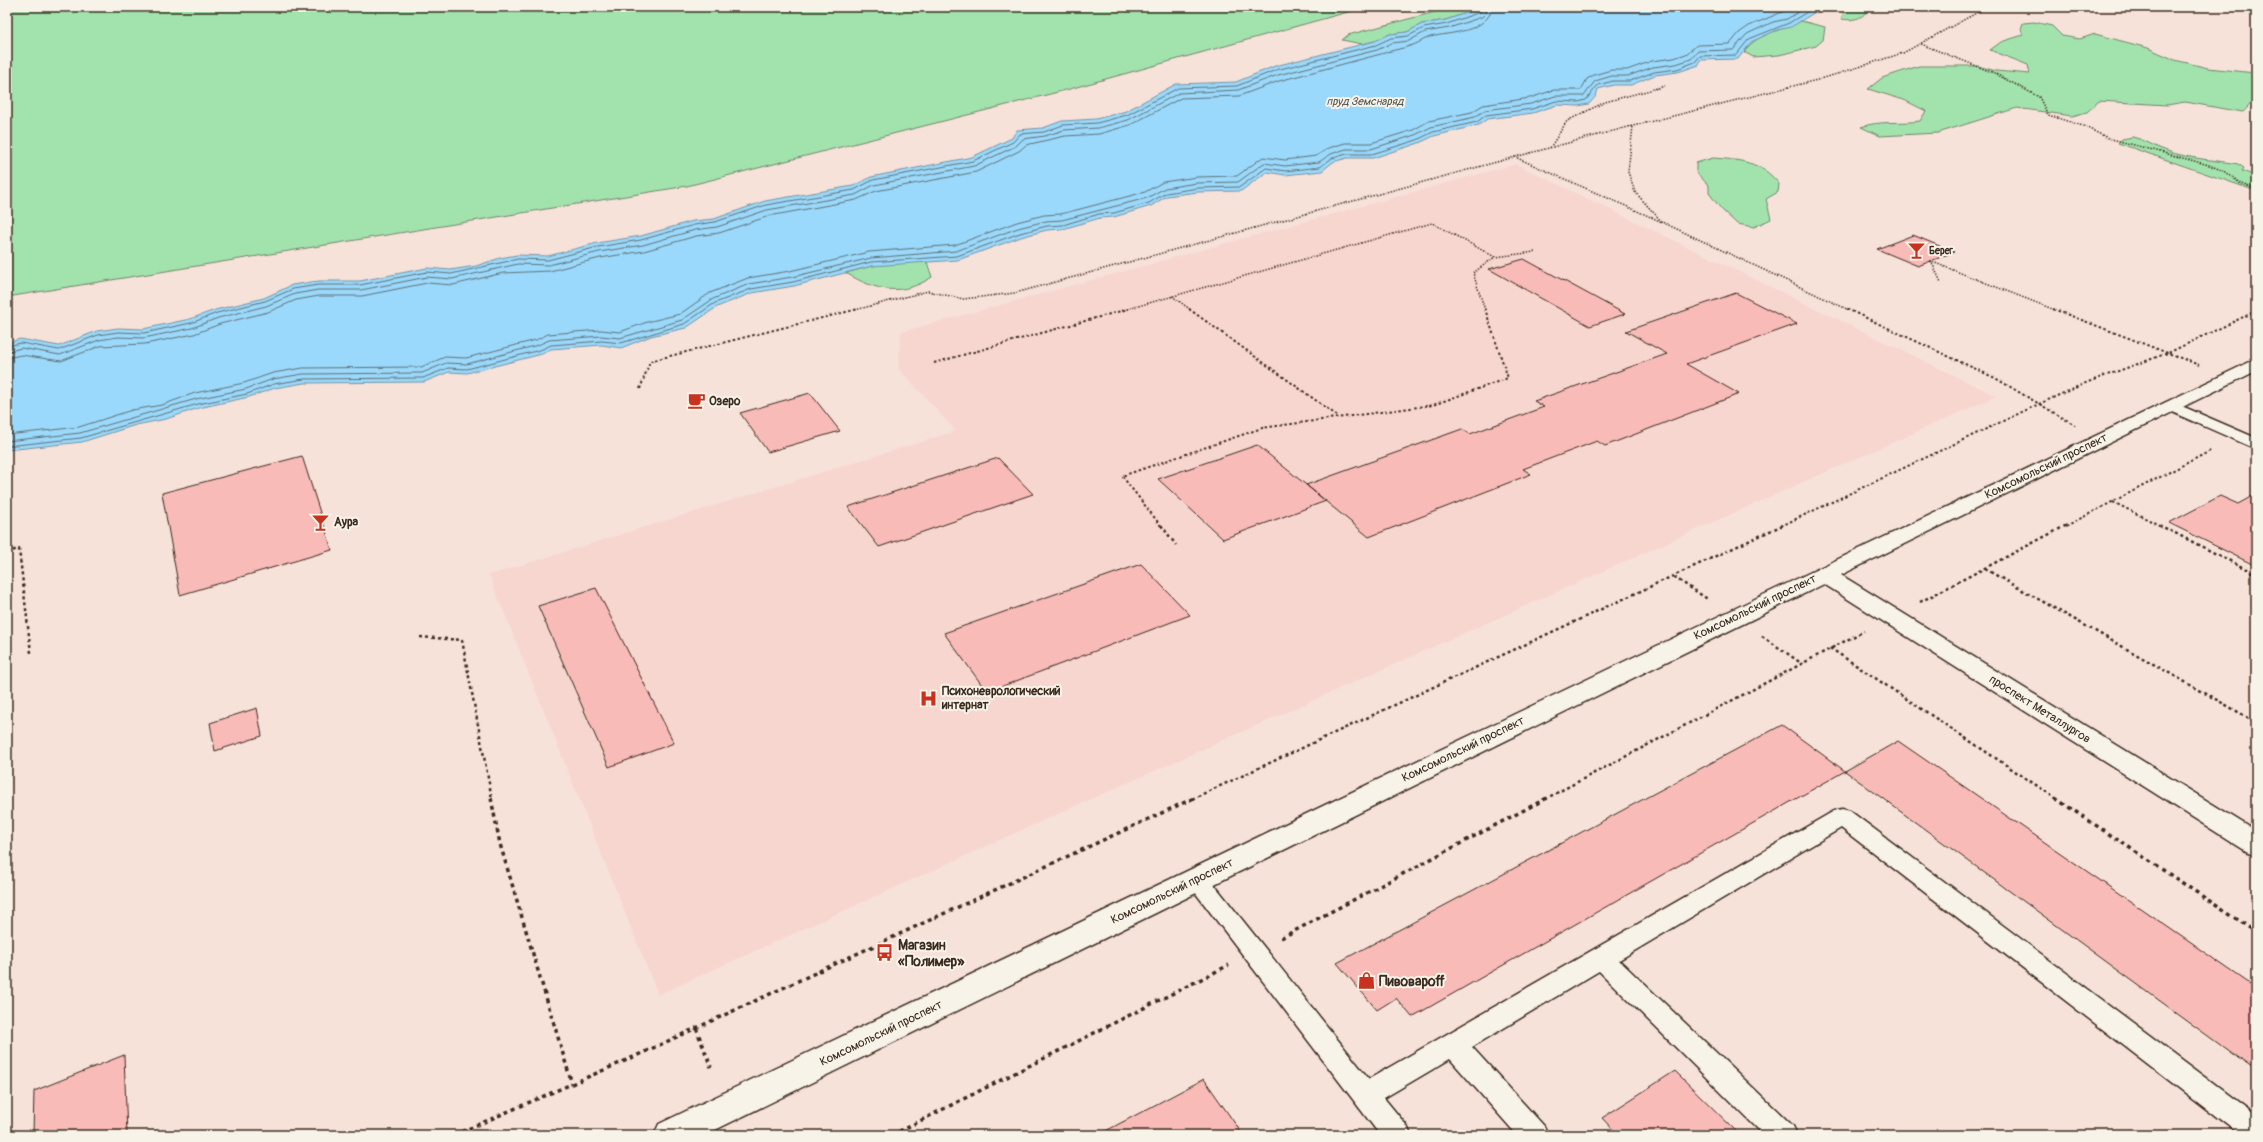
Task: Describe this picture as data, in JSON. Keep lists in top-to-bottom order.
{
  "streets": {
    "street": ["Комсомольский проспект", "проспект Металлургов"]
  },
  "crossings": [
    ["Комсомольский проспект", "проспект Металлургов"]
  ],
  "water": ["пруд Земснаряд"],
  "places": {
    "bar": ["Берег", "Аура"],
    "cafe": ["Озеро"],
    "hospital": ["Психоневрологический интернат"],
    "bus stop": ["Магазин «Полимер»"],
    "shop": ["Пивовароff"]
  }
}
